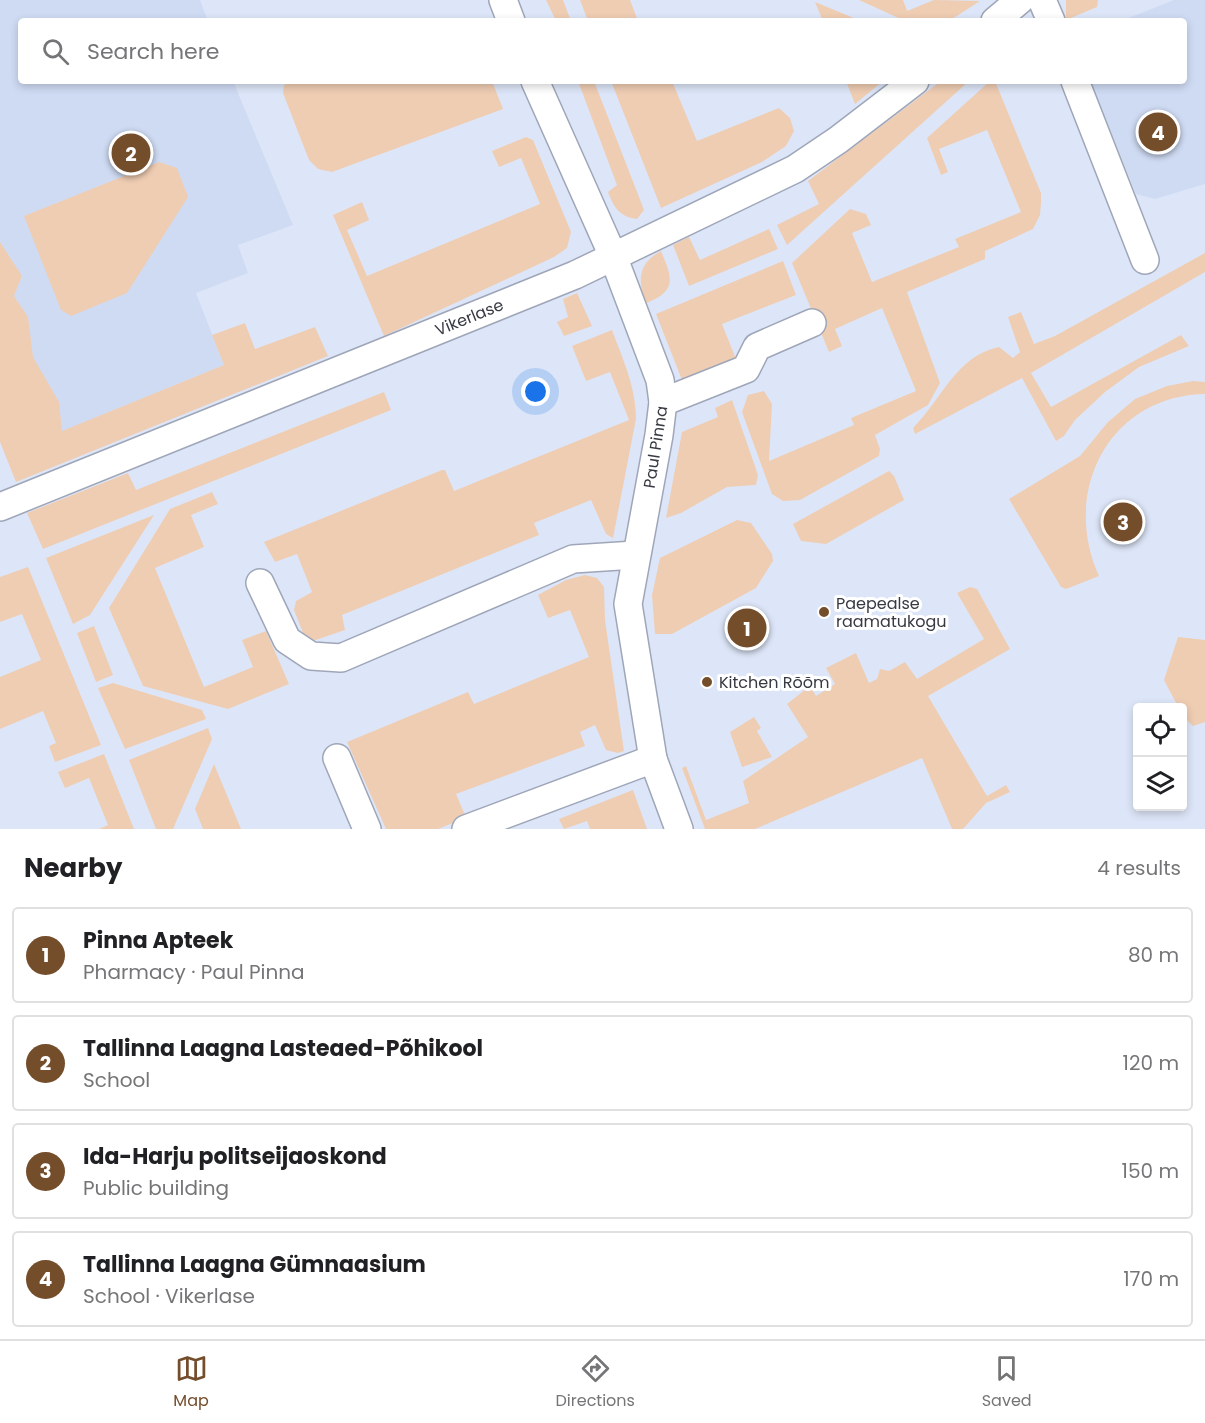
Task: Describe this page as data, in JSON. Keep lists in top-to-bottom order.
{
  "streets": {
    "street": ["Vikerlase", "Paul Pinna"]
  },
  "crossings": [
    ["Vikerlase", "Paul Pinna"]
  ],
  "places": ["Paepealse raamatukogu", "Kitchen Rõõm"],
  "page": {
    "search": "Search here",
    "pins": [
      "4",
      "2",
      "3",
      "1"
    ],
    "heading": ["Nearby", "4 results"],
    "list": [
      {
        "mark": "1",
        "name": "Pinna Apteek",
        "note": "Pharmacy · Paul Pinna",
        "value": "80 m"
      },
      {
        "mark": "2",
        "name": "Tallinna Laagna Lasteaed-Põhikool",
        "note": "School",
        "value": "120 m"
      },
      {
        "mark": "3",
        "name": "Ida-Harju politseijaoskond",
        "note": "Public building",
        "value": "150 m"
      },
      {
        "mark": "4",
        "name": "Tallinna Laagna Gümnaasium",
        "note": "School · Vikerlase",
        "value": "170 m"
      }
    ],
    "nav": ["Map", "Directions", "Saved"]
  }
}
